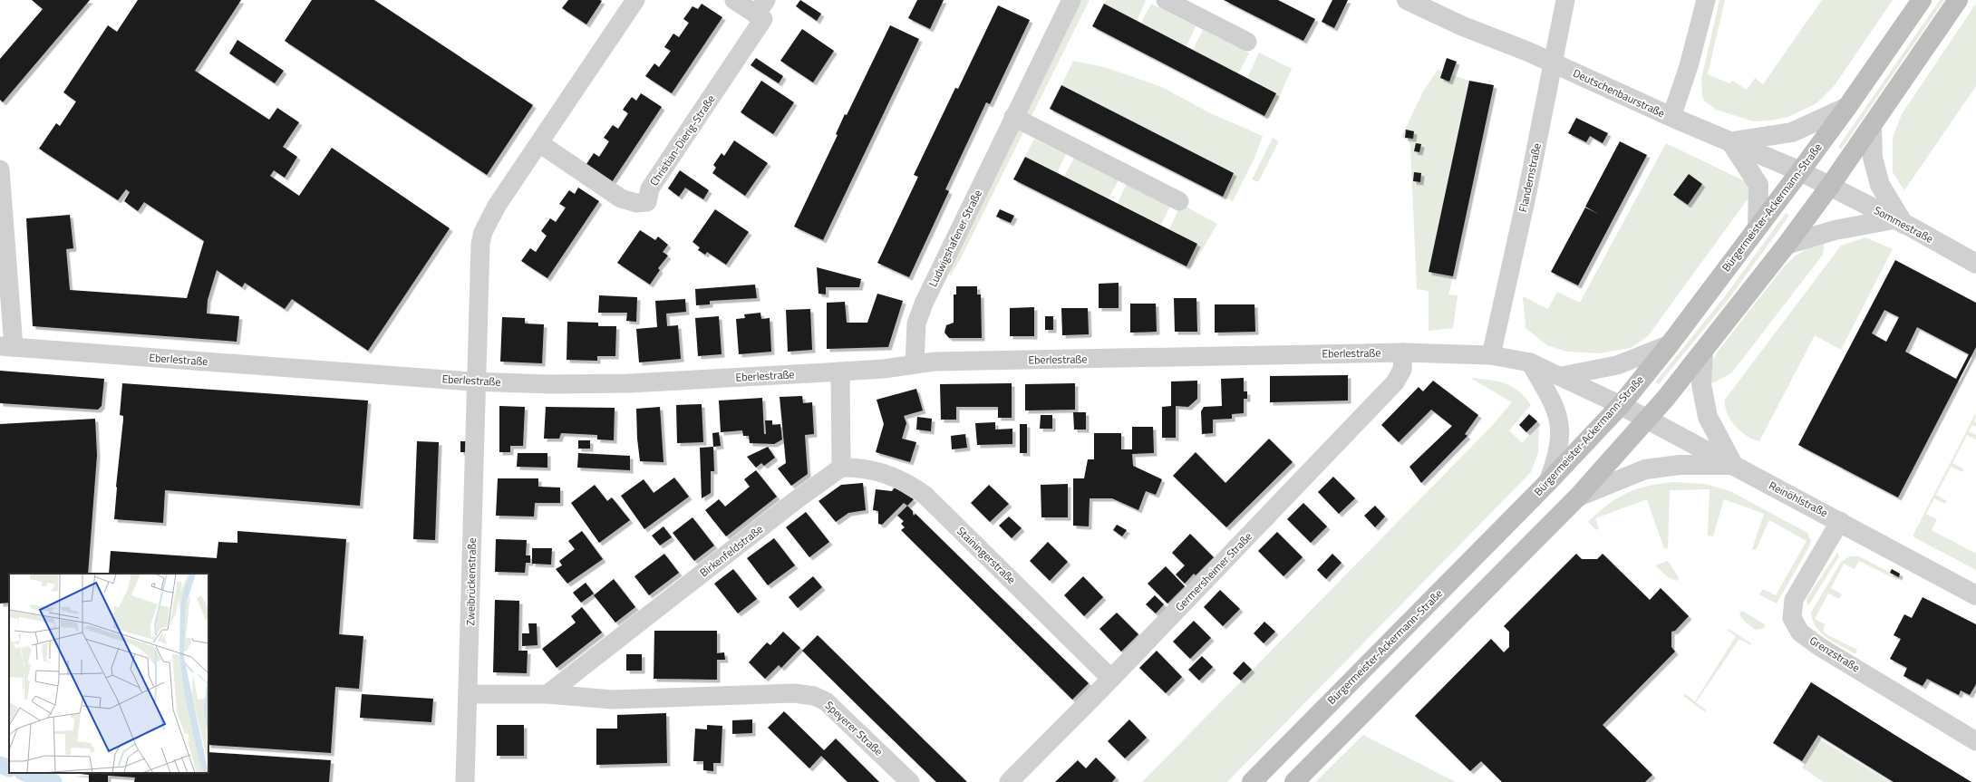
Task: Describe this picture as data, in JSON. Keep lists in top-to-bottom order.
{
  "streets": {
    "main road": ["Bürgermeister-Ackermann-Straße"],
    "street": [
      "Deutschenbaurstraße",
      "Christian-Dierig-Straße",
      "Flandernstraße",
      "Sommestraße",
      "Ludwigshafener Straße",
      "Eberlestraße",
      "Reinöhlstraße",
      "Birkenfeldstraße",
      "Stainingerstraße",
      "Germersheimer Straße",
      "Zweibrückenstraße",
      "Grenzstraße",
      "Speyerer Straße"
    ]
  },
  "crossings": [
    ["Deutschenbaurstraße", "Flandernstraße"],
    ["Deutschenbaurstraße", "Bürgermeister-Ackermann-Straße"],
    ["Deutschenbaurstraße", "Sommestraße"],
    ["Flandernstraße", "Eberlestraße"],
    ["Bürgermeister-Ackermann-Straße", "Eberlestraße"],
    ["Bürgermeister-Ackermann-Straße", "Reinöhlstraße"],
    ["Ludwigshafener Straße", "Eberlestraße"],
    ["Eberlestraße", "Reinöhlstraße"],
    ["Eberlestraße", "Germersheimer Straße"],
    ["Eberlestraße", "Zweibrückenstraße"],
    ["Reinöhlstraße", "Grenzstraße"],
    ["Birkenfeldstraße", "Stainingerstraße"],
    ["Birkenfeldstraße", "Speyerer Straße"],
    ["Stainingerstraße", "Germersheimer Straße"]
  ]
}
